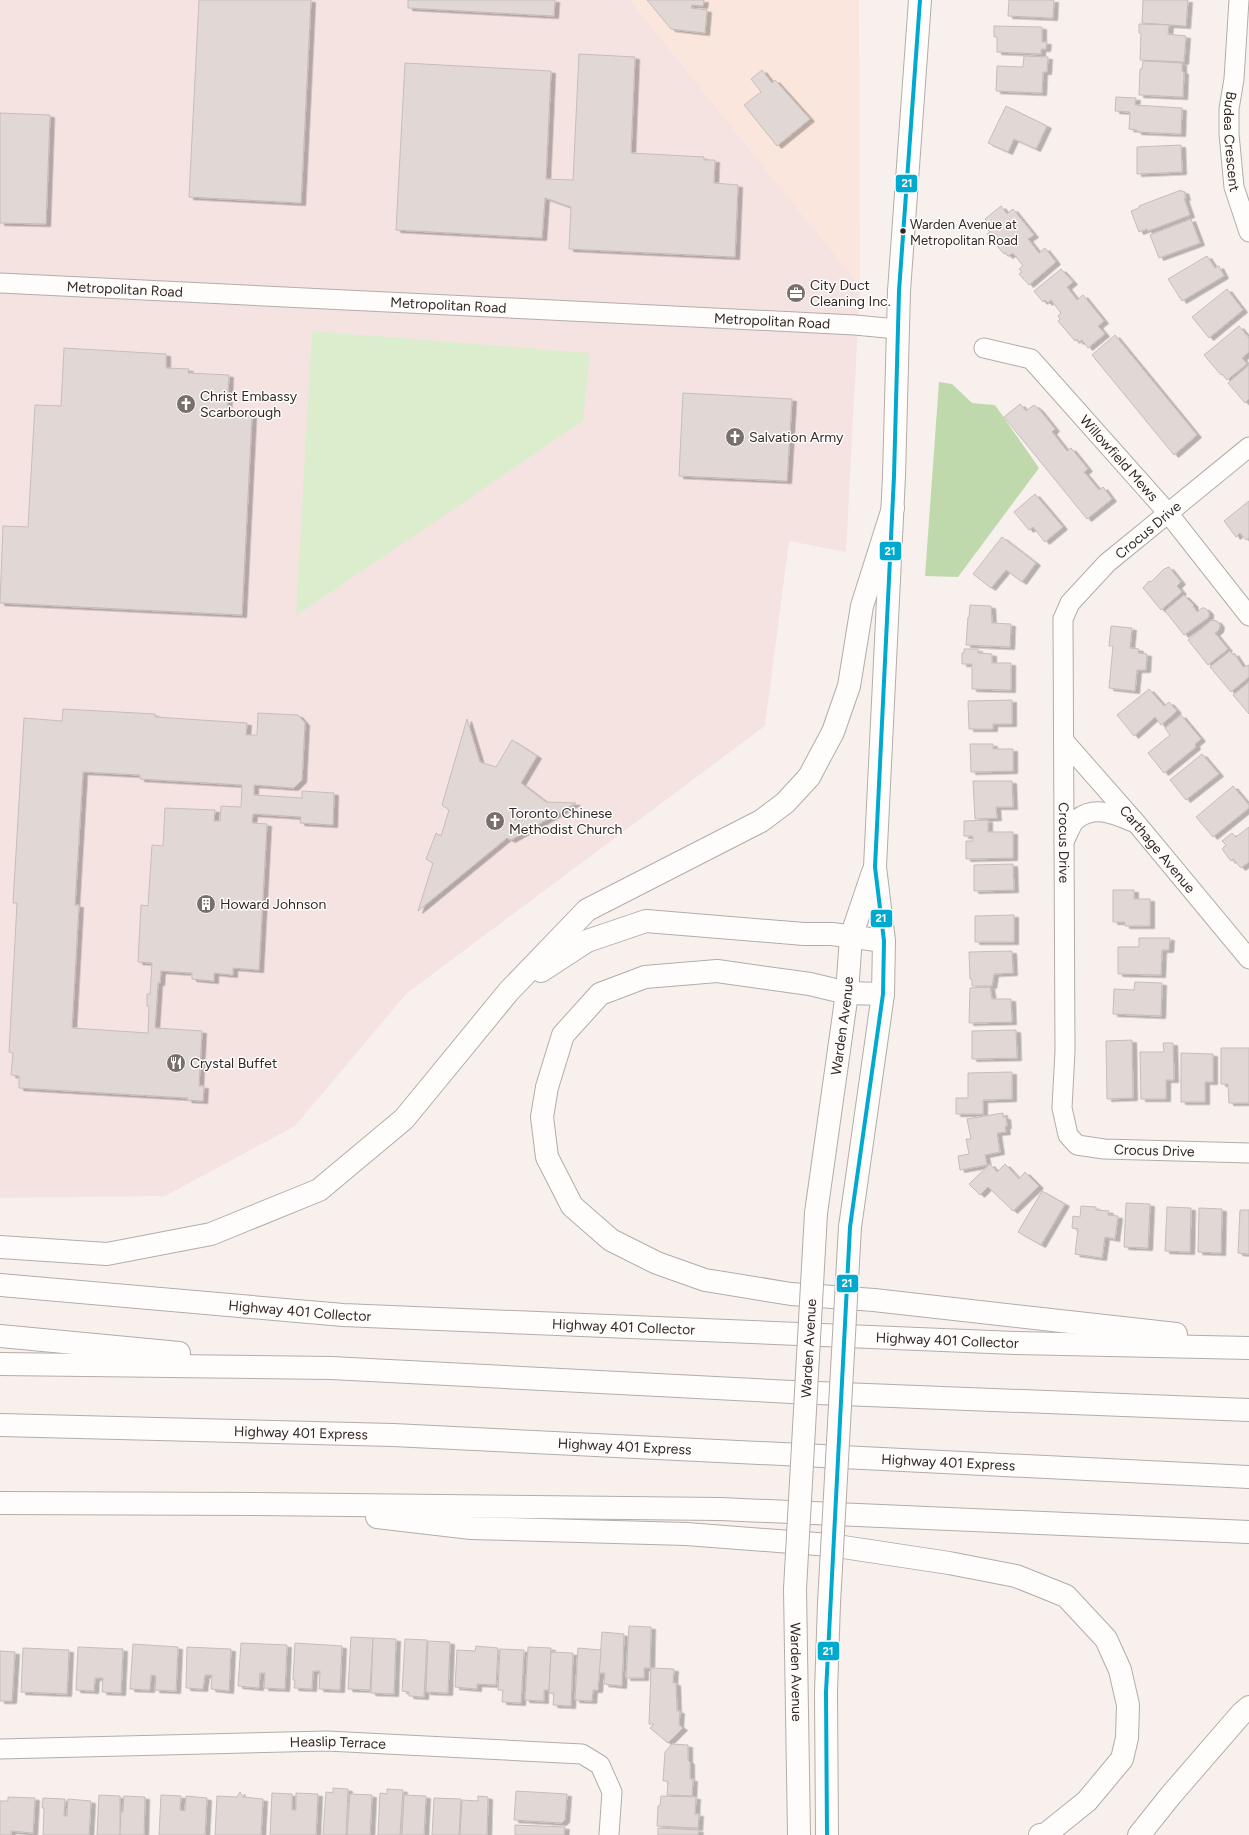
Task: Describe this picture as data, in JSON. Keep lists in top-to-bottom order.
{
  "streets": {
    "main road": ["Warden Avenue", "Highway 401 Collector", "Highway 401 Express"],
    "street": [
      "Budea Crescent",
      "Metropolitan Road",
      "Willowfield Mews",
      "Crocus Drive",
      "Carthage Avenue",
      "Heaslip Terrace"
    ]
  },
  "crossings": [
    ["Metropolitan Road", "Warden Avenue"],
    ["Willowfield Mews", "Crocus Drive"],
    ["Crocus Drive", "Carthage Avenue"]
  ],
  "places": {
    "other": ["Warden Avenue at Metropolitan Road"],
    "office": ["City Duct Cleaning Inc."],
    "church": ["Christ Embassy Scarborough", "Salvation Army", "Toronto Chinese Methodist Church"],
    "building": ["Howard Johnson"],
    "restaurant": ["Crystal Buffet"]
  },
  "lines": ["transit line 21"]
}
